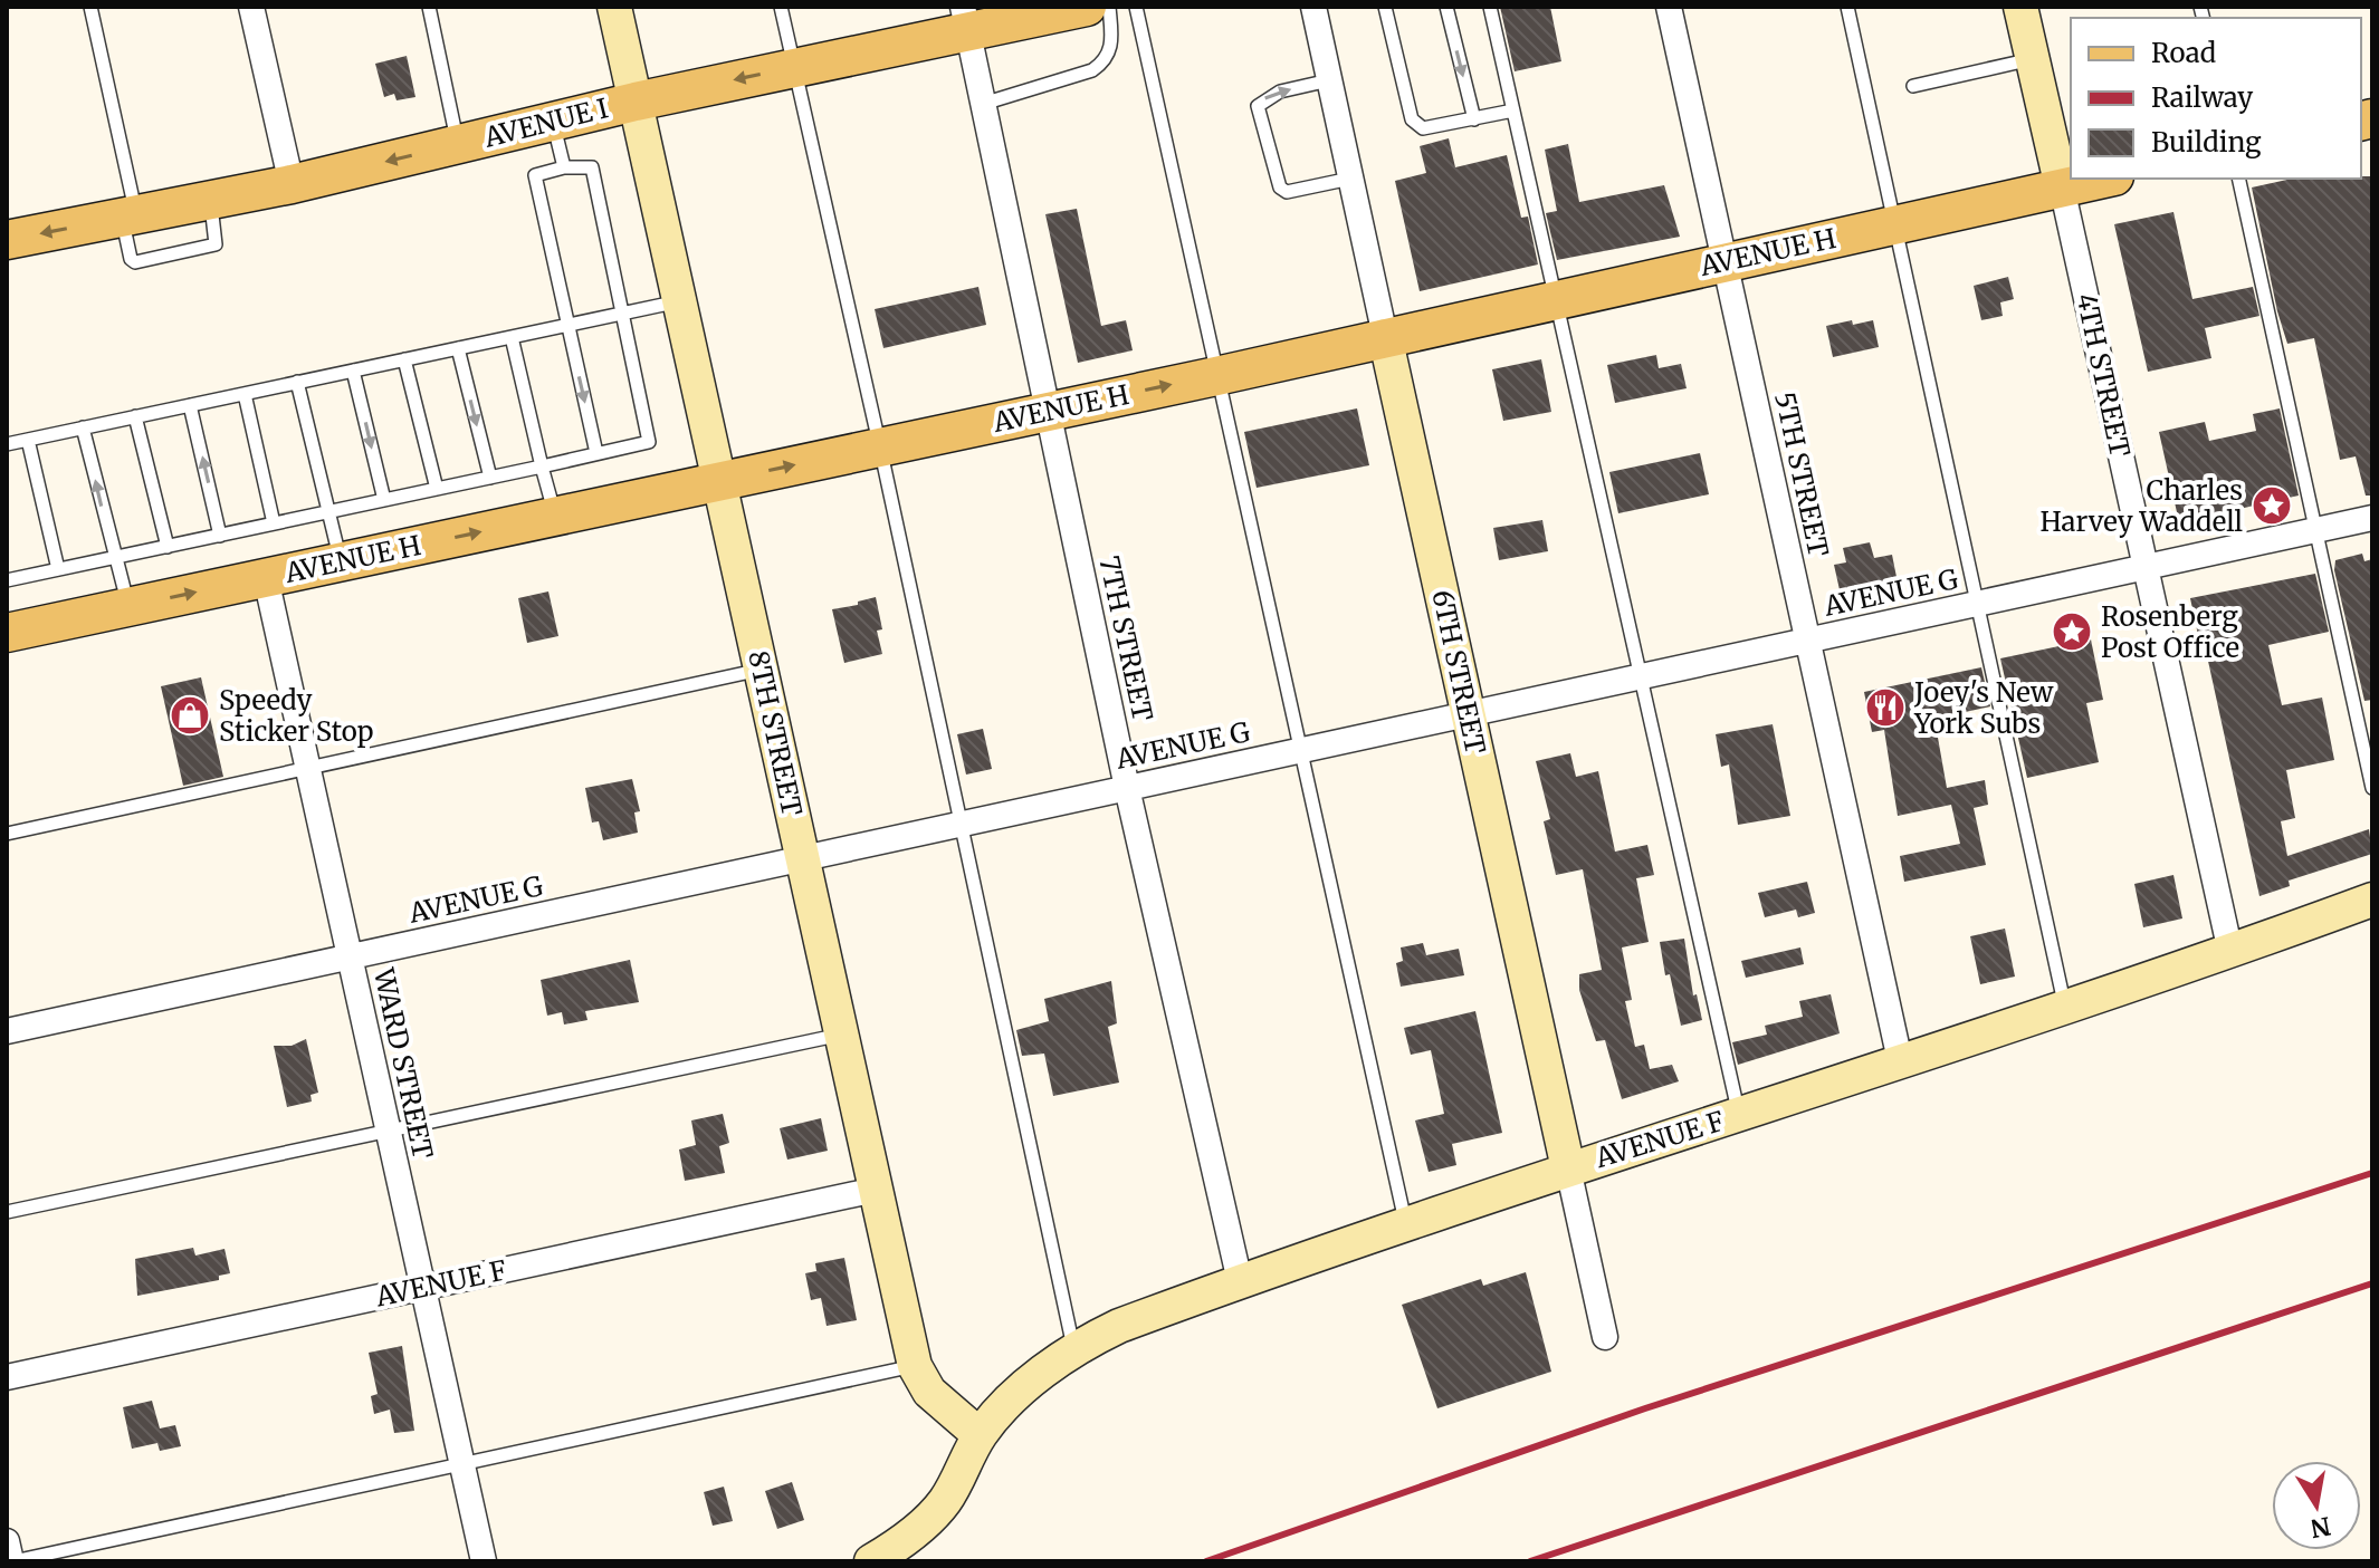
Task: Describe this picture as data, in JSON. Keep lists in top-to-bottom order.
{
  "streets": {
    "main road": ["AVENUE I", "AVENUE H"],
    "street": [
      "4TH STREET",
      "5TH STREET",
      "AVENUE G",
      "7TH STREET",
      "6TH STREET",
      "8TH STREET",
      "WARD STREET",
      "AVENUE F"
    ]
  },
  "crossings": [
    ["AVENUE I", "7TH STREET"],
    ["AVENUE I", "8TH STREET"],
    ["AVENUE H", "4TH STREET"],
    ["AVENUE H", "5TH STREET"],
    ["AVENUE H", "7TH STREET"],
    ["AVENUE H", "6TH STREET"],
    ["AVENUE H", "8TH STREET"],
    ["AVENUE H", "WARD STREET"],
    ["4TH STREET", "AVENUE G"],
    ["4TH STREET", "AVENUE F"],
    ["5TH STREET", "AVENUE G"],
    ["5TH STREET", "AVENUE F"],
    ["AVENUE G", "7TH STREET"],
    ["AVENUE G", "6TH STREET"],
    ["AVENUE G", "8TH STREET"],
    ["AVENUE G", "WARD STREET"],
    ["7TH STREET", "AVENUE F"],
    ["6TH STREET", "AVENUE F"],
    ["8TH STREET", "AVENUE F"],
    ["WARD STREET", "AVENUE F"]
  ],
  "one_way": ["AVENUE I"],
  "places": {
    "place": ["Charles Harvey Waddell", "Rosenberg Post Office"],
    "restaurant": ["Joey's New York Subs"],
    "shop": ["Speedy Sticker Stop"]
  },
  "legend": ["Road", "Railway", "Building"],
  "north": "bottom"
}
